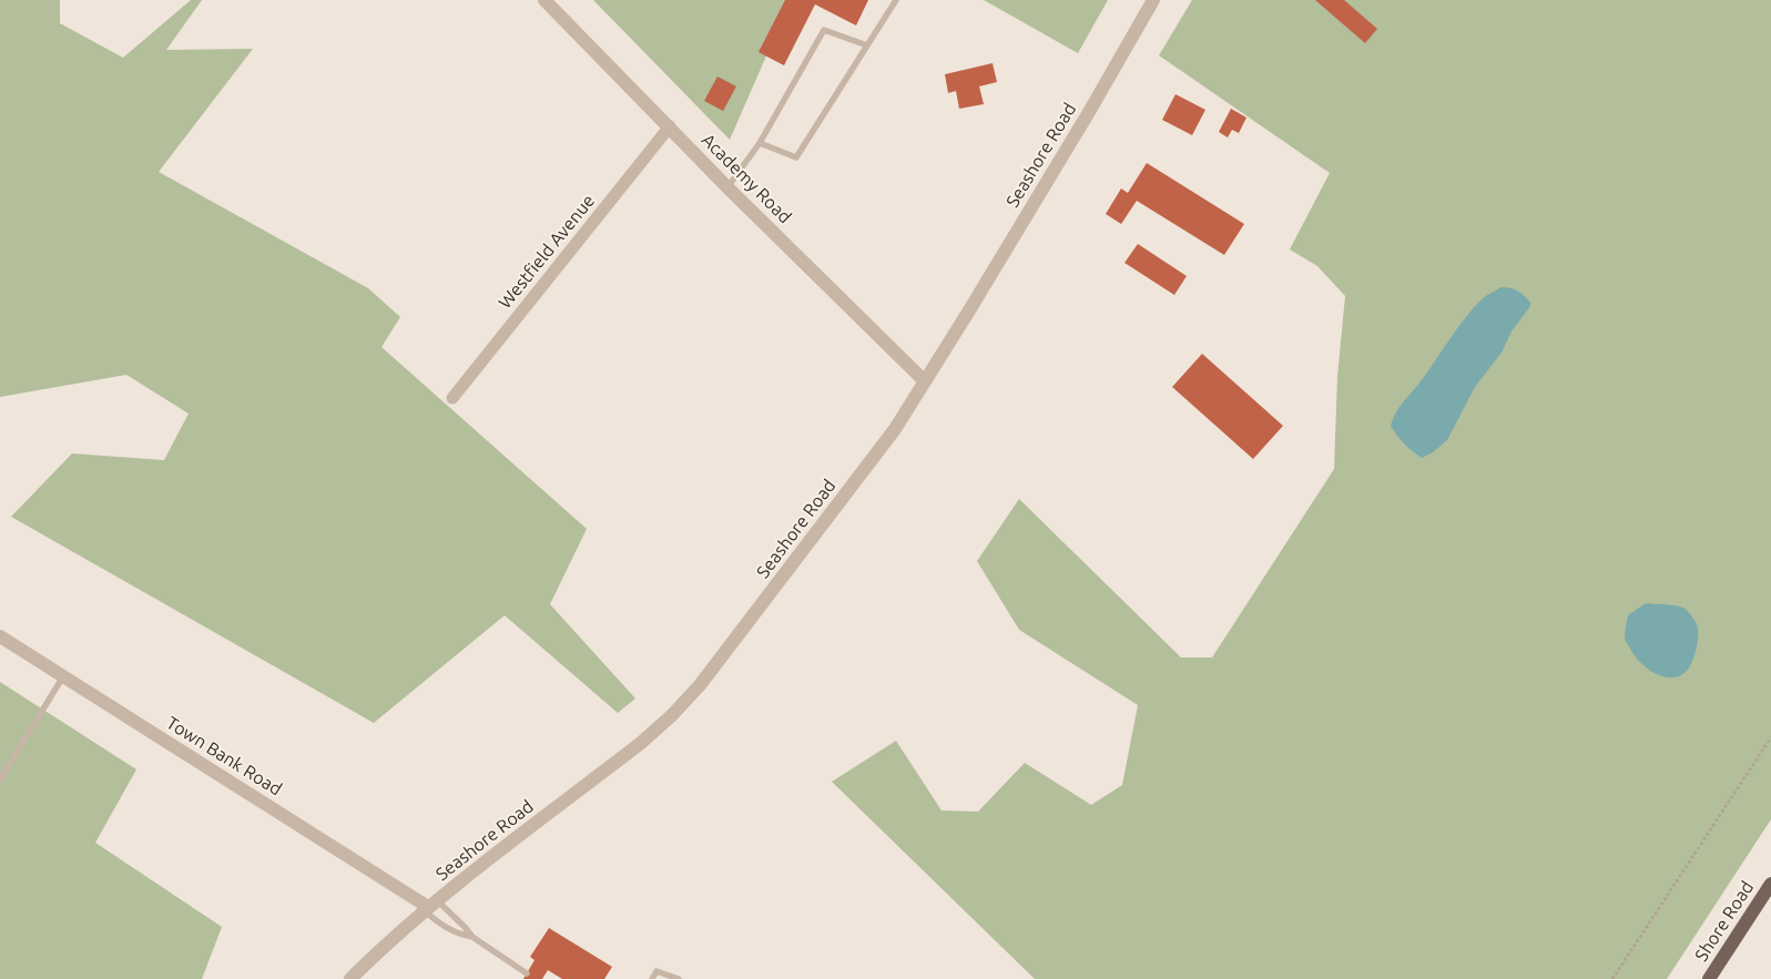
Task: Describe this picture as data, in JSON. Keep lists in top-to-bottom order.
{
  "streets": {
    "main road": ["Shore Road"],
    "street": [
      "Seashore Road",
      "Academy Road",
      "Westfield Avenue",
      "Town Bank Road"
    ]
  },
  "crossings": [
    ["Seashore Road", "Academy Road"],
    ["Seashore Road", "Town Bank Road"],
    ["Academy Road", "Westfield Avenue"]
  ]
}
